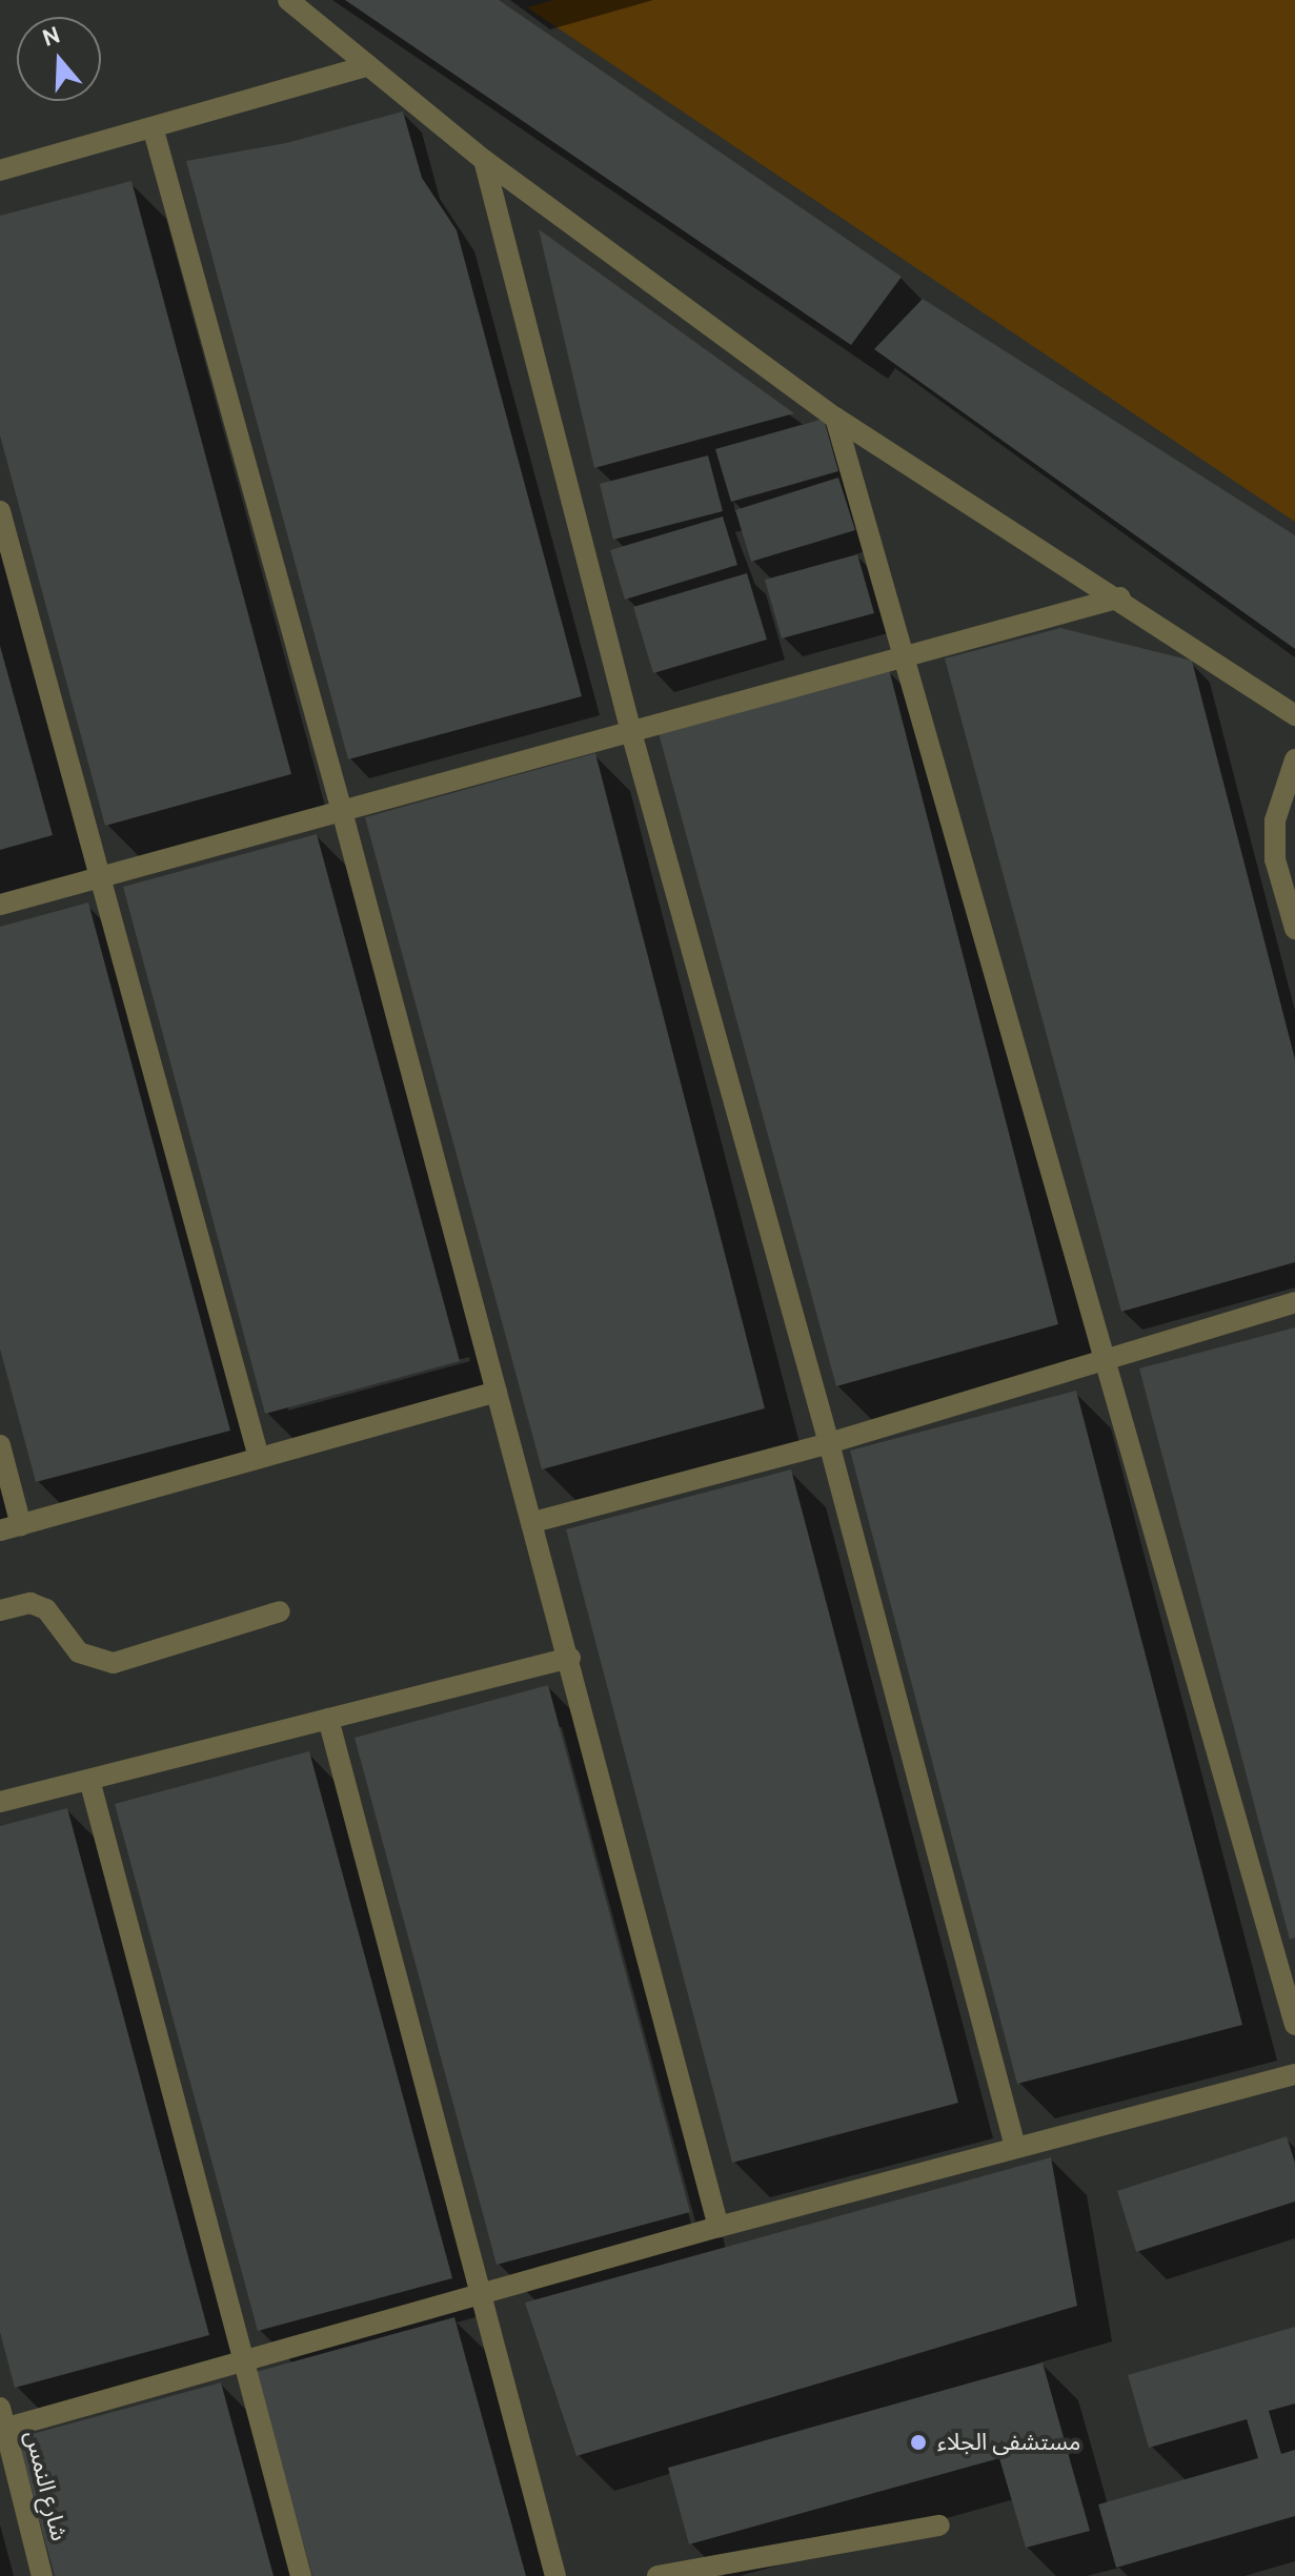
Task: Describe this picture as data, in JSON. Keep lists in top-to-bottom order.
{
  "streets": {
    "street": ["شارع النمس"]
  },
  "places": ["مستشفى الجلاء"],
  "north": "top"
}
